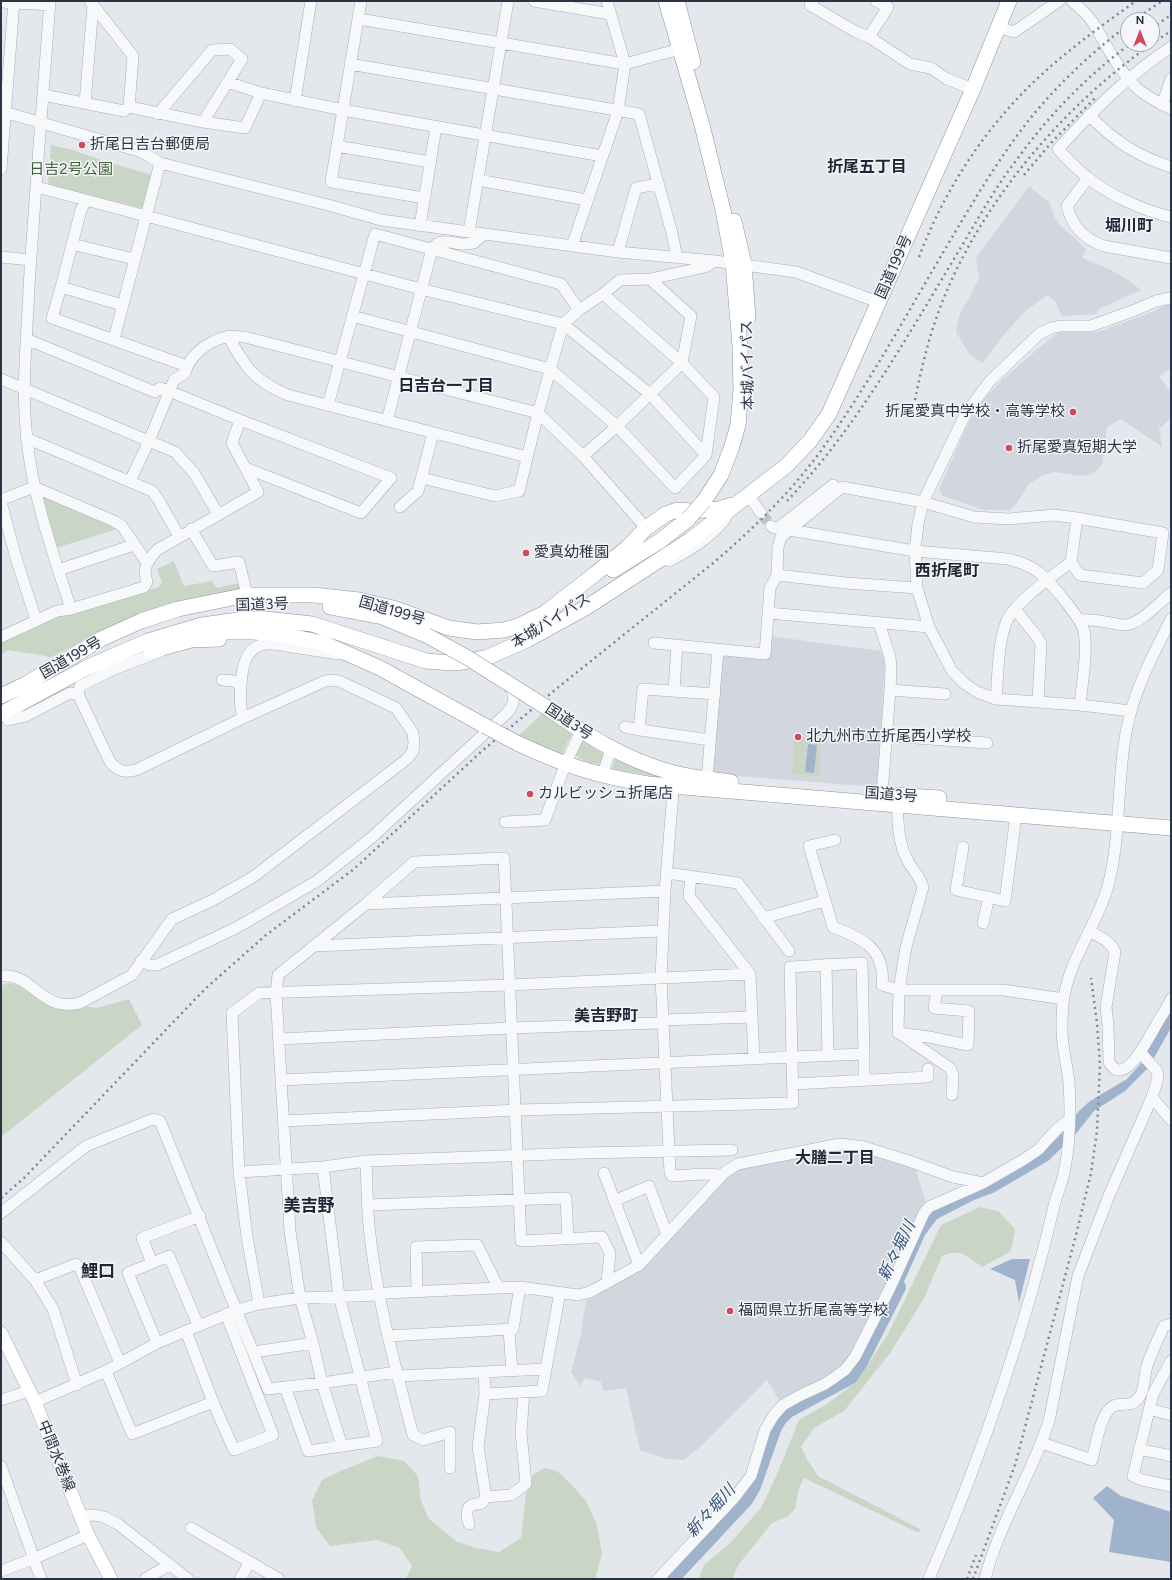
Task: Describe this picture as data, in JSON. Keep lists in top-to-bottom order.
{
  "streets": {
    "highway": ["国道199号", "本城バイパス", "国道3号"],
    "main road": ["中間水巻線"]
  },
  "crossings": [
    ["国道199号", "本城バイパス"],
    ["国道199号", "国道3号"]
  ],
  "districts": [
    "折尾五丁目",
    "堀川町",
    "日吉台一丁目",
    "西折尾町",
    "美吉野町",
    "大膳二丁目",
    "美吉野",
    "鯉口"
  ],
  "water": ["新々堀川"],
  "parks": ["日吉2号公園"],
  "places": [
    "折尾日吉台郵便局",
    "折尾愛真中学校・高等学校",
    "折尾愛真短期大学",
    "愛真幼稚園",
    "北九州市立折尾西小学校",
    "カルビッシュ折尾店",
    "福岡県立折尾高等学校"
  ],
  "north": "top"
}
